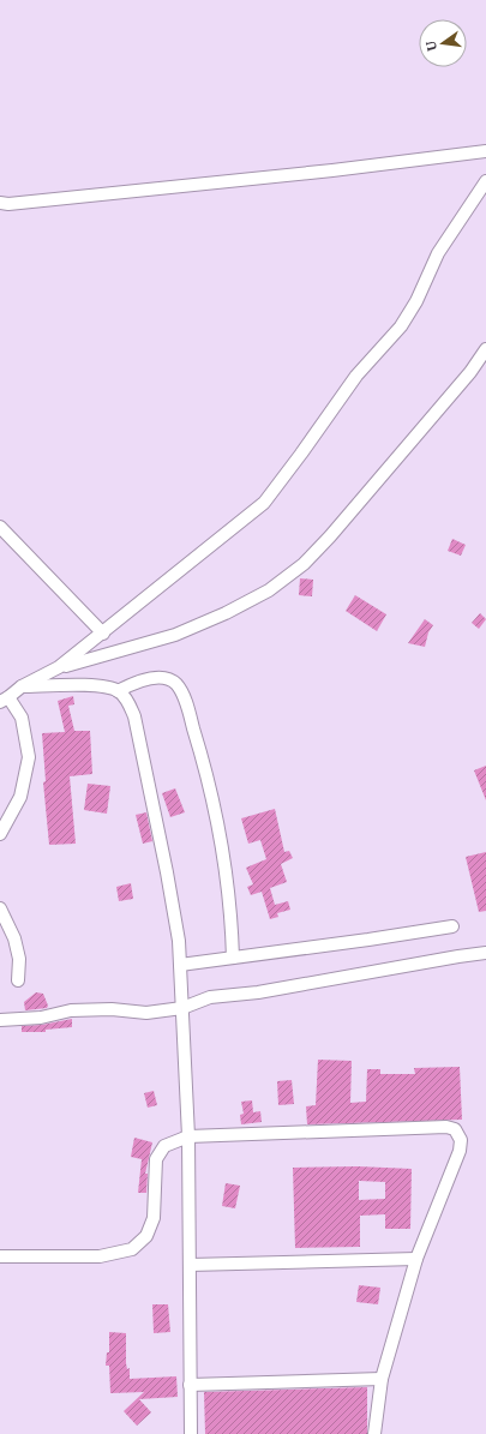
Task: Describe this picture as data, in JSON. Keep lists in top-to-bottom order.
{
  "north": "left"
}
